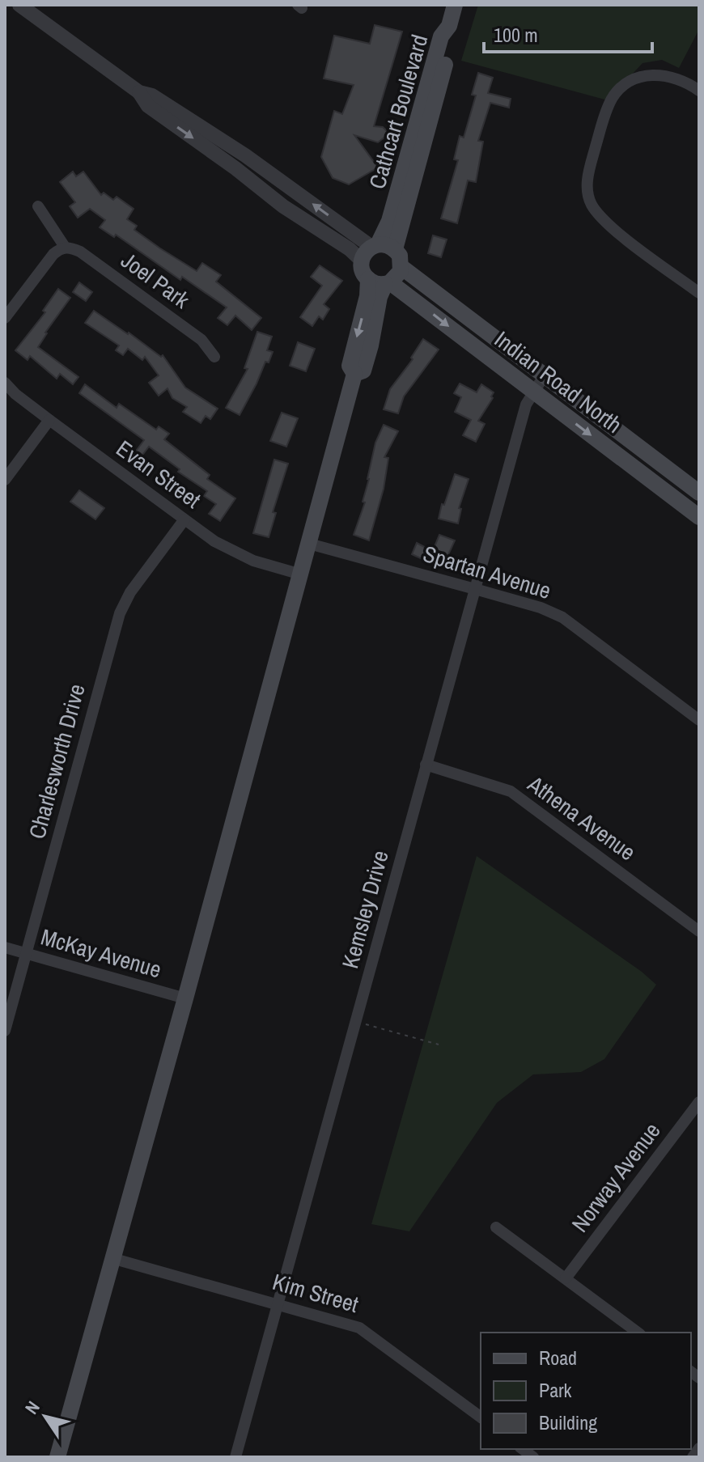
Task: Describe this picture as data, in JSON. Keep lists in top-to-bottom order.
{
  "streets": {
    "main road": ["Cathcart Boulevard", "Indian Road North"],
    "street": [
      "Joel Park",
      "Evan Street",
      "Spartan Avenue",
      "Charlesworth Drive",
      "Athena Avenue",
      "Kemsley Drive",
      "McKay Avenue",
      "Norway Avenue",
      "Kim Street"
    ]
  },
  "crossings": [
    ["Cathcart Boulevard", "Indian Road North"],
    ["Indian Road North", "Kemsley Drive"],
    ["Evan Street", "Charlesworth Drive"],
    ["Spartan Avenue", "Kemsley Drive"],
    ["Charlesworth Drive", "McKay Avenue"],
    ["Athena Avenue", "Kemsley Drive"],
    ["Kemsley Drive", "Kim Street"]
  ],
  "legend": ["Road", "Park", "Building"],
  "scale_bar": "100 m",
  "north": "top left"
}
